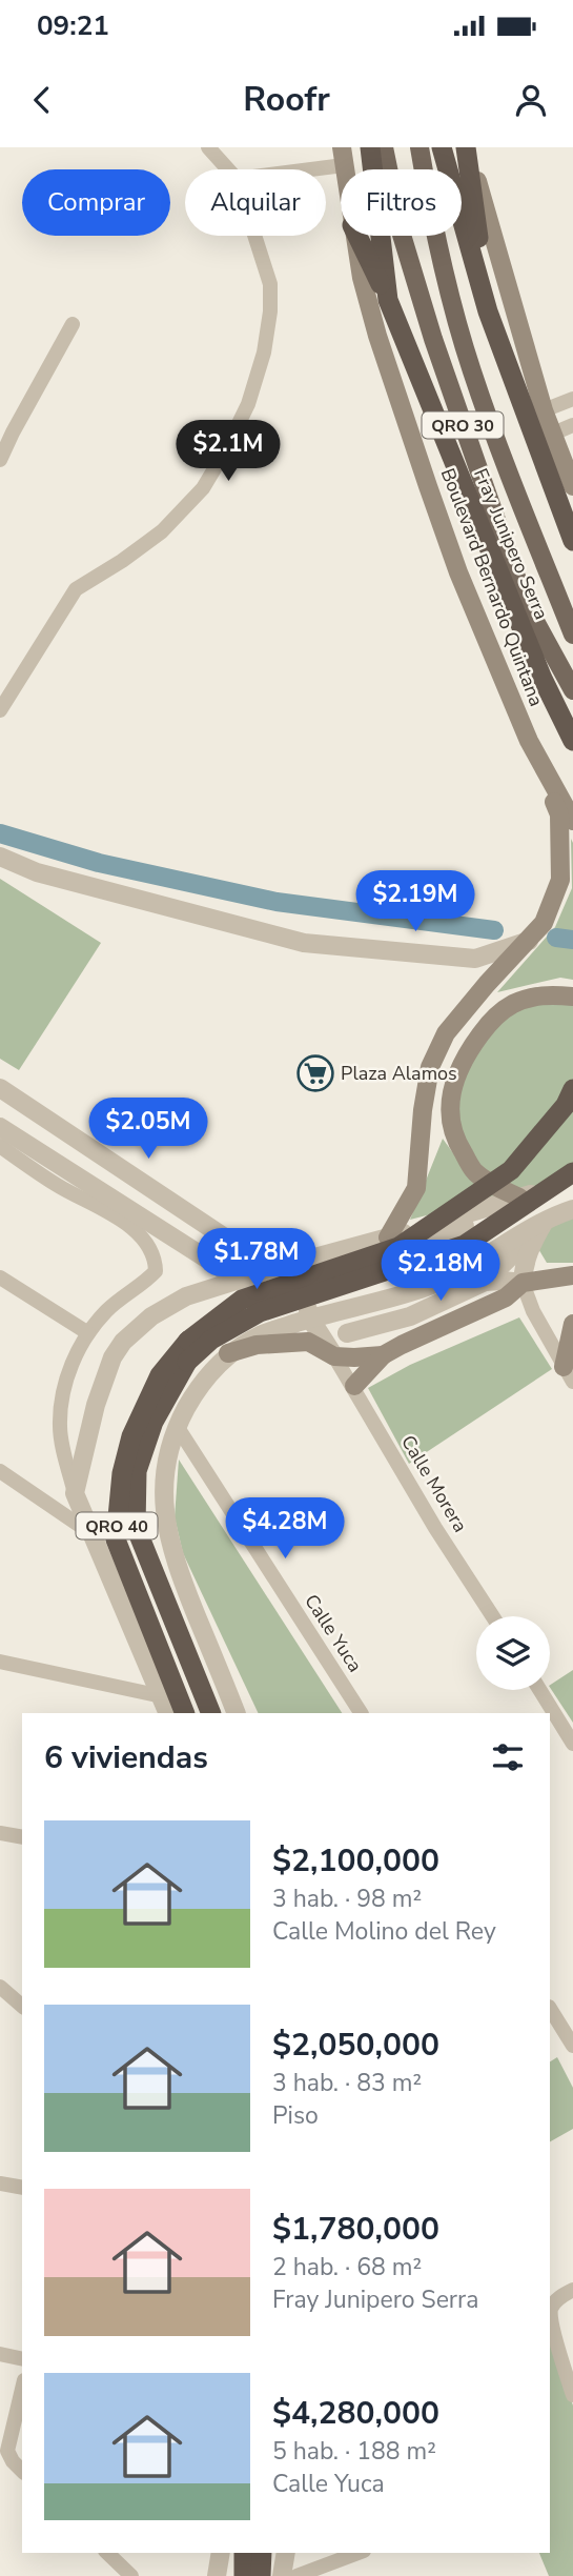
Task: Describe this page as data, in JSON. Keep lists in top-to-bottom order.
{
  "streets": {
    "highway": ["Fray Junipero Serra", "QRO 40"],
    "main road": ["QRO 30", "Boulevard Bernardo Quintana"],
    "street": ["Calle Morera", "Calle Yuca"]
  },
  "places": {
    "supermarket": ["Plaza Alamos"]
  },
  "page": {
    "status": "09:21",
    "header": "Roofr",
    "chip": ["Comprar", "Alquilar", "Filtros"],
    "price": [
      "$2.1M",
      "$2.19M",
      "$2.05M",
      "$1.78M",
      "$2.18M",
      "$4.28M"
    ],
    "heading": "6 viviendas",
    "list": [
      {
        "name": "$2,100,000",
        "note": "3 hab. · 98 m² · Calle Molino del Rey"
      },
      {
        "name": "$2,050,000",
        "note": "3 hab. · 83 m² · Piso"
      },
      {
        "name": "$1,780,000",
        "note": "2 hab. · 68 m² · Fray Junipero Serra"
      },
      {
        "name": "$4,280,000",
        "note": "5 hab. · 188 m² · Calle Yuca"
      }
    ]
  }
}
